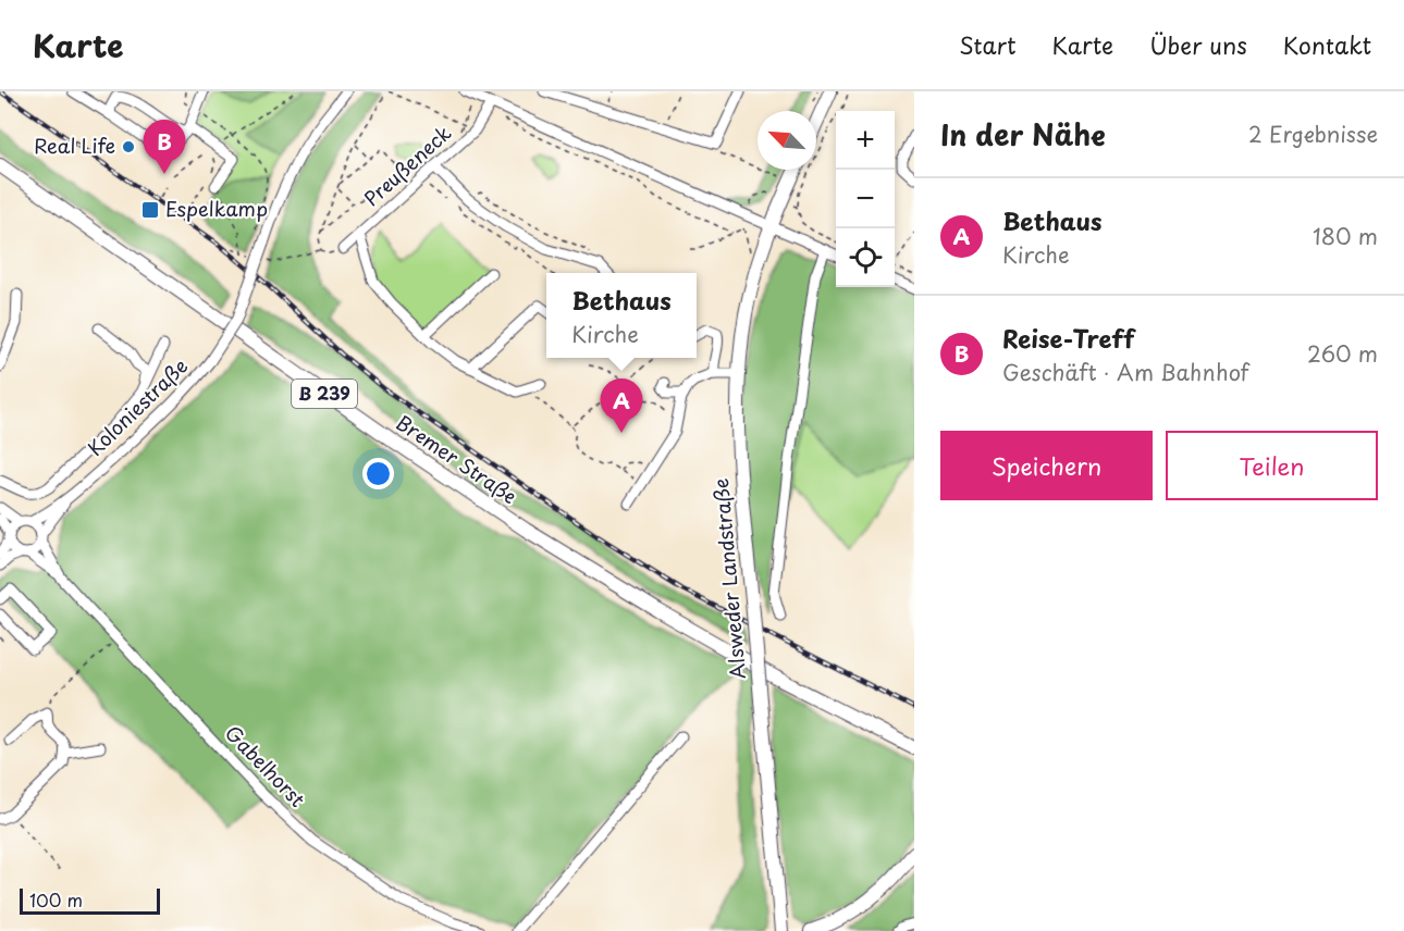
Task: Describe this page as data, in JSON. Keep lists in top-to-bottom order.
{
  "streets": {
    "main road": ["B 239", "Bremer Straße", "Alsweder Landstraße"],
    "street": ["Preußeneck", "Koloniestraße", "Gabelhorst"]
  },
  "crossings": [
    ["Koloniestraße", "Gabelhorst"]
  ],
  "places": {
    "other": ["Real Life"],
    "transit": ["Espelkamp"]
  },
  "scale_bar": "100 m",
  "north": "top left",
  "page": {
    "header": "Karte",
    "nav": [
      "Start",
      "Karte",
      "Über uns",
      "Kontakt"
    ],
    "heading": ["In der Nähe", "2 Ergebnisse"],
    "map_buttons": ["+", "−"],
    "pins": ["B", "A"],
    "list": [
      {
        "mark": "A",
        "name": "Bethaus",
        "note": "Kirche",
        "value": "180 m"
      },
      {
        "mark": "B",
        "name": "Reise-Treff",
        "note": "Geschäft · Am Bahnhof",
        "value": "260 m"
      }
    ],
    "popup": ["Bethaus", "Kirche"],
    "buttons": ["Speichern", "Teilen"],
    "scale": "100 m"
  }
}
